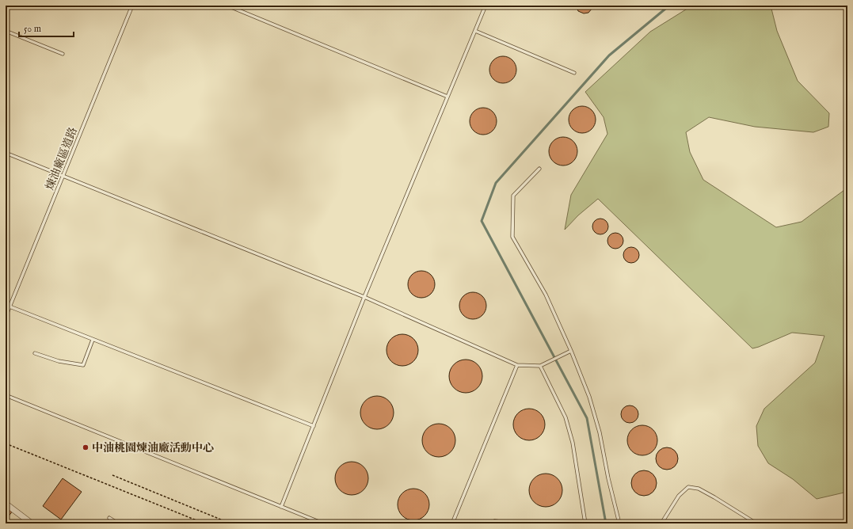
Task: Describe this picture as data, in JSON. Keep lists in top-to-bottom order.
{
  "streets": {
    "lane": ["煉油廠區道路"]
  },
  "places": ["中油桃園煉油廠活動中心"],
  "scale_bar": "50 m"
}
